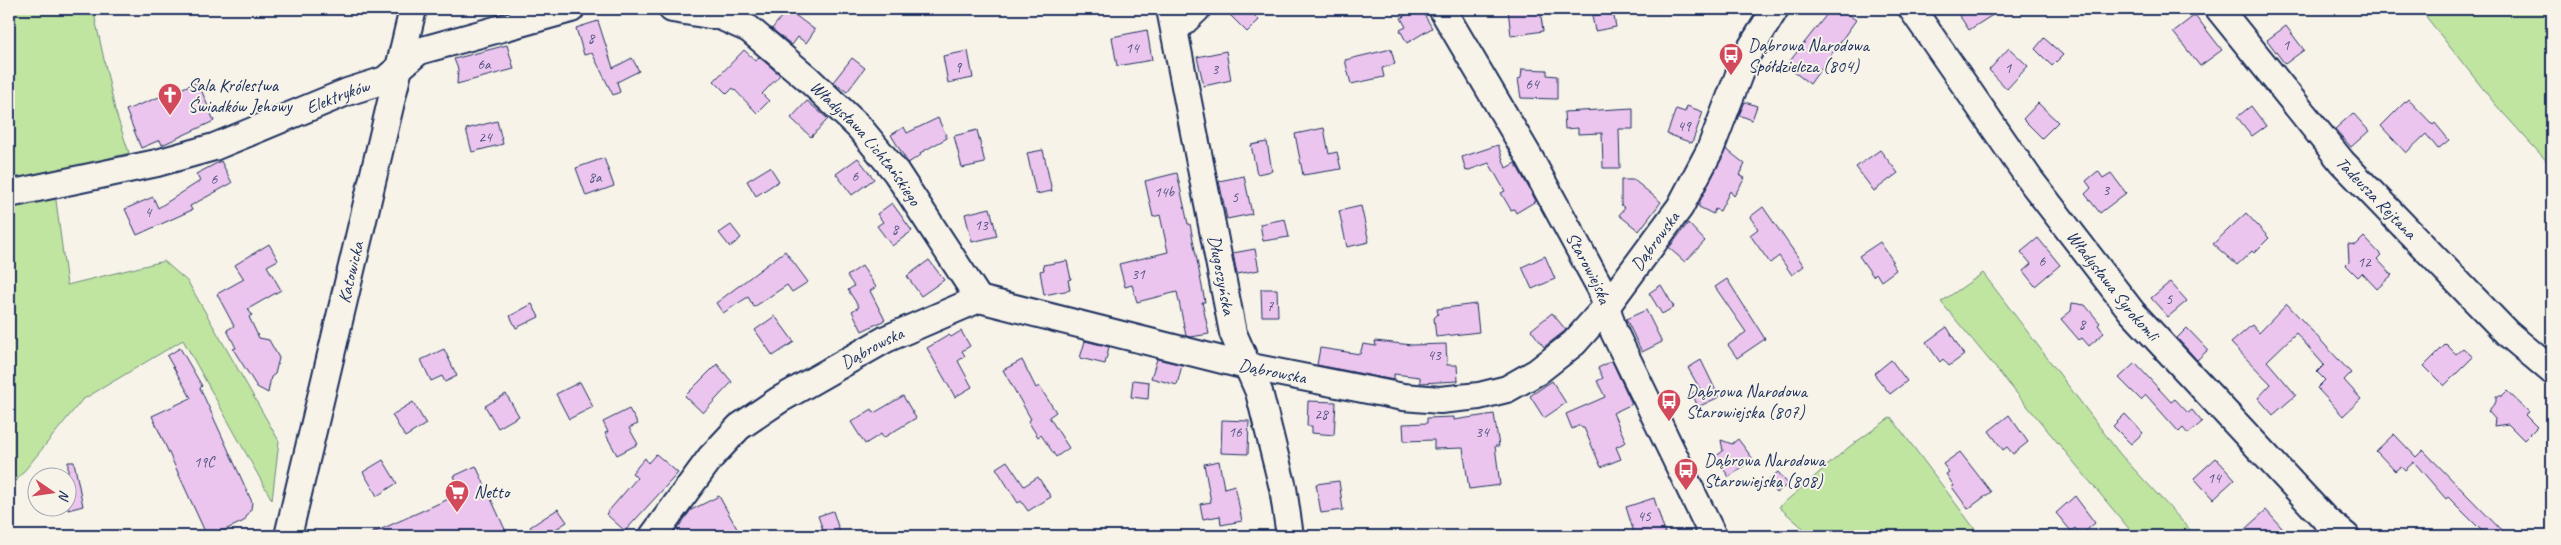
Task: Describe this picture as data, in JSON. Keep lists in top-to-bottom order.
{
  "streets": {
    "street": [
      "Elektryków",
      "Władysława Lichtańskiego",
      "Tadeusza Rejtana",
      "Dąbrowska",
      "Starowiejska",
      "Katowicka",
      "Długoszyńska",
      "Władysława Syrokomli"
    ]
  },
  "crossings": [
    ["Elektryków", "Katowicka"],
    ["Władysława Lichtańskiego", "Dąbrowska"],
    ["Dąbrowska", "Starowiejska"],
    ["Dąbrowska", "Długoszyńska"]
  ],
  "places": {
    "bus stop": ["Dąbrowa Narodowa Spółdzielcza (804)", "Dąbrowa Narodowa Starowiejska (807)", "Dąbrowa Narodowa Starowiejska (808)"],
    "church": ["Sala Królestwa Świadków Jehowy"],
    "supermarket": ["Netto"]
  },
  "house_numbers": [
    "8",
    "1",
    "14",
    "6a",
    "9",
    "1",
    "3",
    "64",
    "49",
    "24",
    "6",
    "8a",
    "6",
    "3",
    "14b",
    "5",
    "4",
    "13",
    "8",
    "6",
    "12",
    "31",
    "5",
    "7",
    "8",
    "43",
    "28",
    "16",
    "34",
    "19C",
    "14",
    "45"
  ],
  "north": "right"
}
